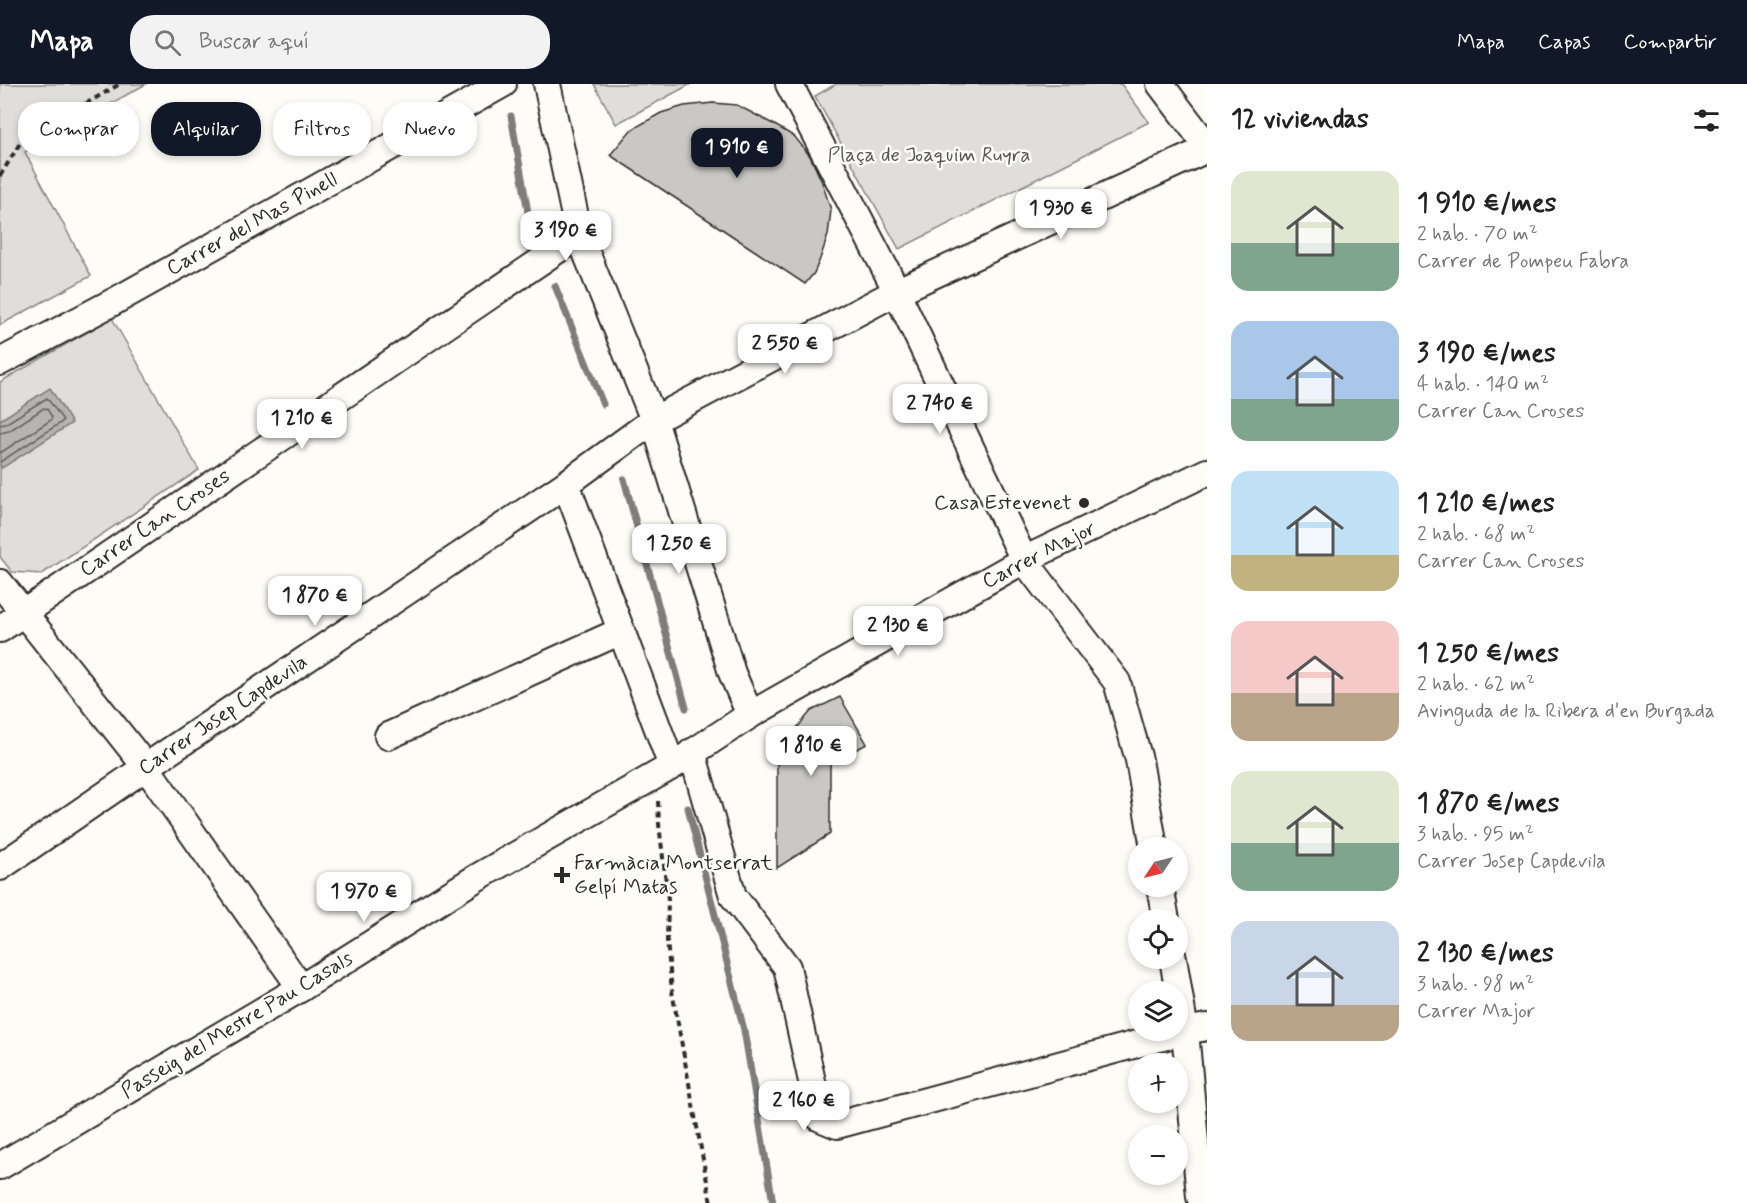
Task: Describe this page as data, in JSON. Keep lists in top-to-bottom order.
{
  "streets": {
    "street": [
      "Carrer del Mas Pinell",
      "Carrer Can Croses",
      "Carrer Major",
      "Carrer Josep Capdevila",
      "Passeig del Mestre Pau Casals"
    ]
  },
  "crossings": [
    ["Carrer Major", "Passeig del Mestre Pau Casals"]
  ],
  "parks": ["Plaça de Joaquim Ruyra"],
  "places": {
    "other": ["Casa Estevenet"],
    "health": ["Farmàcia Montserrat Gelpí Matas"]
  },
  "north": "bottom left",
  "page": {
    "header": "Mapa",
    "search": "Buscar aquí",
    "nav": ["Mapa", "Capas", "Compartir"],
    "heading": "12 viviendas",
    "chip": [
      "Comprar",
      "Alquilar",
      "Filtros",
      "Nuevo"
    ],
    "price": [
      "1 910 €",
      "1 930 €",
      "3 190 €",
      "2 550 €",
      "2 740 €",
      "1 210 €",
      "1 250 €",
      "1 870 €",
      "2 130 €",
      "1 810 €",
      "1 970 €",
      "2 160 €"
    ],
    "list": [
      {
        "name": "1 910 €/mes",
        "note": "2 hab. · 70 m² · Carrer de Pompeu Fabra"
      },
      {
        "name": "3 190 €/mes",
        "note": "4 hab. · 140 m² · Carrer Can Croses"
      },
      {
        "name": "1 210 €/mes",
        "note": "2 hab. · 68 m² · Carrer Can Croses"
      },
      {
        "name": "1 250 €/mes",
        "note": "2 hab. · 62 m² · Avinguda de la Ribera d'en Burgada"
      },
      {
        "name": "1 870 €/mes",
        "note": "3 hab. · 95 m² · Carrer Josep Capdevila"
      },
      {
        "name": "2 130 €/mes",
        "note": "3 hab. · 98 m² · Carrer Major"
      }
    ],
    "map_buttons": ["+", "−"]
  }
}
